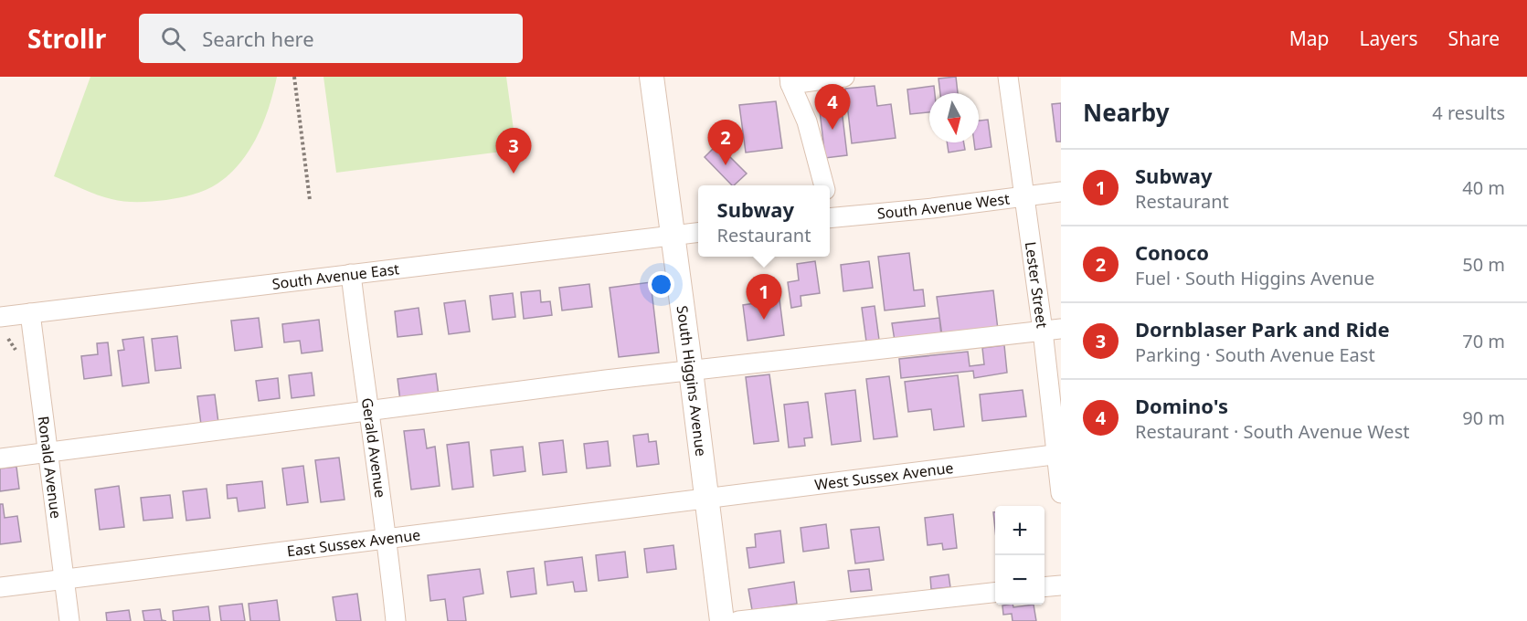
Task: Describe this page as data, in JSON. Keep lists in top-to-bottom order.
{
  "streets": {
    "main road": ["South Higgins Avenue"],
    "street": [
      "South Avenue West",
      "South Avenue East",
      "Lester Street",
      "Gerald Avenue",
      "Ronald Avenue",
      "West Sussex Avenue",
      "East Sussex Avenue"
    ]
  },
  "crossings": [
    ["South Avenue West", "Lester Street"],
    ["South Avenue East", "South Higgins Avenue"],
    ["South Avenue East", "Gerald Avenue"],
    ["South Avenue East", "Ronald Avenue"],
    ["Lester Street", "West Sussex Avenue"],
    ["South Higgins Avenue", "West Sussex Avenue"],
    ["South Higgins Avenue", "East Sussex Avenue"],
    ["Gerald Avenue", "East Sussex Avenue"],
    ["Ronald Avenue", "East Sussex Avenue"],
    ["West Sussex Avenue", "East Sussex Avenue"]
  ],
  "north": "bottom",
  "page": {
    "header": "Strollr",
    "search": "Search here",
    "nav": ["Map", "Layers", "Share"],
    "heading": ["Nearby", "4 results"],
    "pins": [
      "4",
      "2",
      "3",
      "1"
    ],
    "list": [
      {
        "mark": "1",
        "name": "Subway",
        "note": "Restaurant",
        "value": "40 m"
      },
      {
        "mark": "2",
        "name": "Conoco",
        "note": "Fuel · South Higgins Avenue",
        "value": "50 m"
      },
      {
        "mark": "3",
        "name": "Dornblaser Park and Ride",
        "note": "Parking · South Avenue East",
        "value": "70 m"
      },
      {
        "mark": "4",
        "name": "Domino's",
        "note": "Restaurant · South Avenue West",
        "value": "90 m"
      }
    ],
    "popup": ["Subway", "Restaurant"],
    "map_buttons": ["+", "−"]
  }
}
